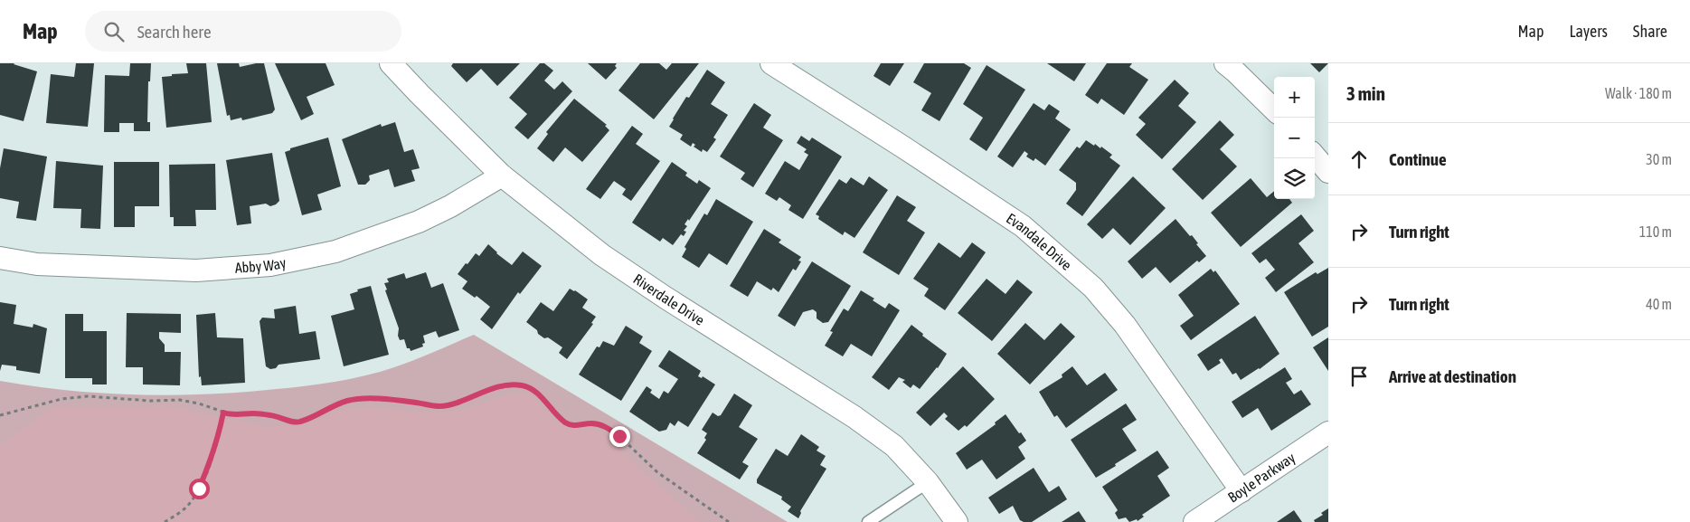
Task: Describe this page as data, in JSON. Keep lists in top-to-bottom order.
{
  "streets": {
    "street": [
      "Evandale Drive",
      "Abby Way",
      "Riverdale Drive",
      "Boyle Parkway"
    ]
  },
  "crossings": [
    ["Evandale Drive", "Boyle Parkway"],
    ["Abby Way", "Riverdale Drive"]
  ],
  "page": {
    "header": "Map",
    "search": "Search here",
    "nav": ["Map", "Layers", "Share"],
    "heading": ["3 min", "Walk · 180 m"],
    "map_buttons": ["+", "−"],
    "list": [
      ["Continue", "30 m"],
      ["Turn right", "110 m"],
      ["Turn right", "40 m"],
      "Arrive at destination"
    ]
  }
}
